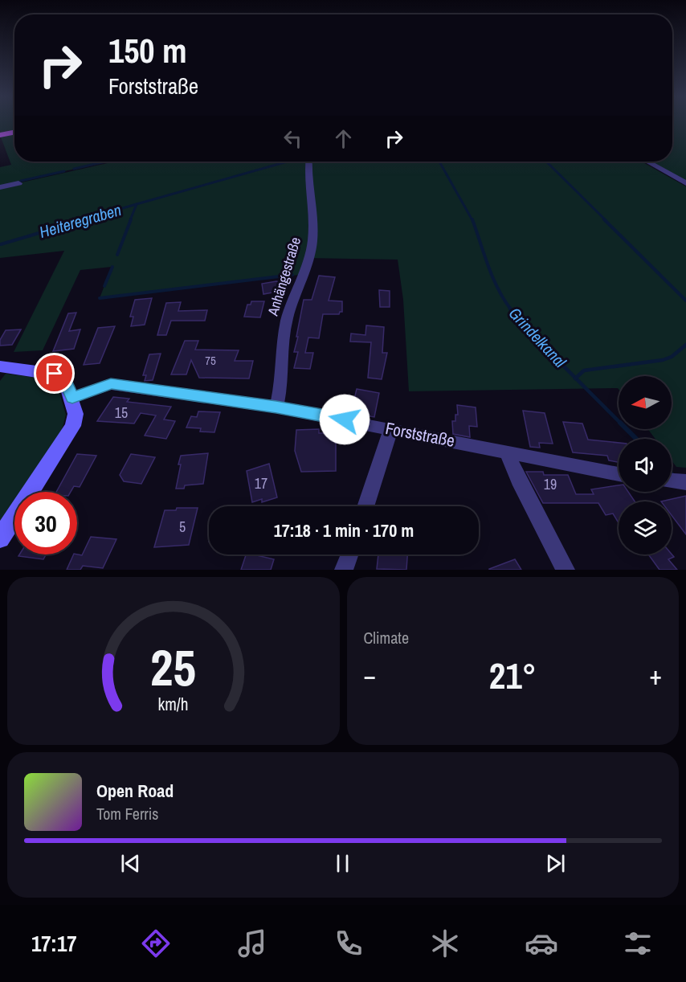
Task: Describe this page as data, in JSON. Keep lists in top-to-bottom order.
{
  "streets": {
    "street": ["Anhängestraße", "Forststraße"]
  },
  "crossings": [
    ["Anhängestraße", "Forststraße"]
  ],
  "water": ["Heiteregraben", "Grindelkanal"],
  "house_numbers": [
    "75",
    "15",
    "17",
    "19",
    "5"
  ],
  "north": "left",
  "page": {
    "turn": ["150 m", "Forststraße"],
    "limit": "30",
    "trip": "17:18 · 1 min · 170 m",
    "tile": "Climate",
    "heat": ["−", "21°", "+"],
    "song": ["Open Road", "Tom Ferris"],
    "tabs": "17:17",
    "gauge": ["25", "km/h"]
  }
}
